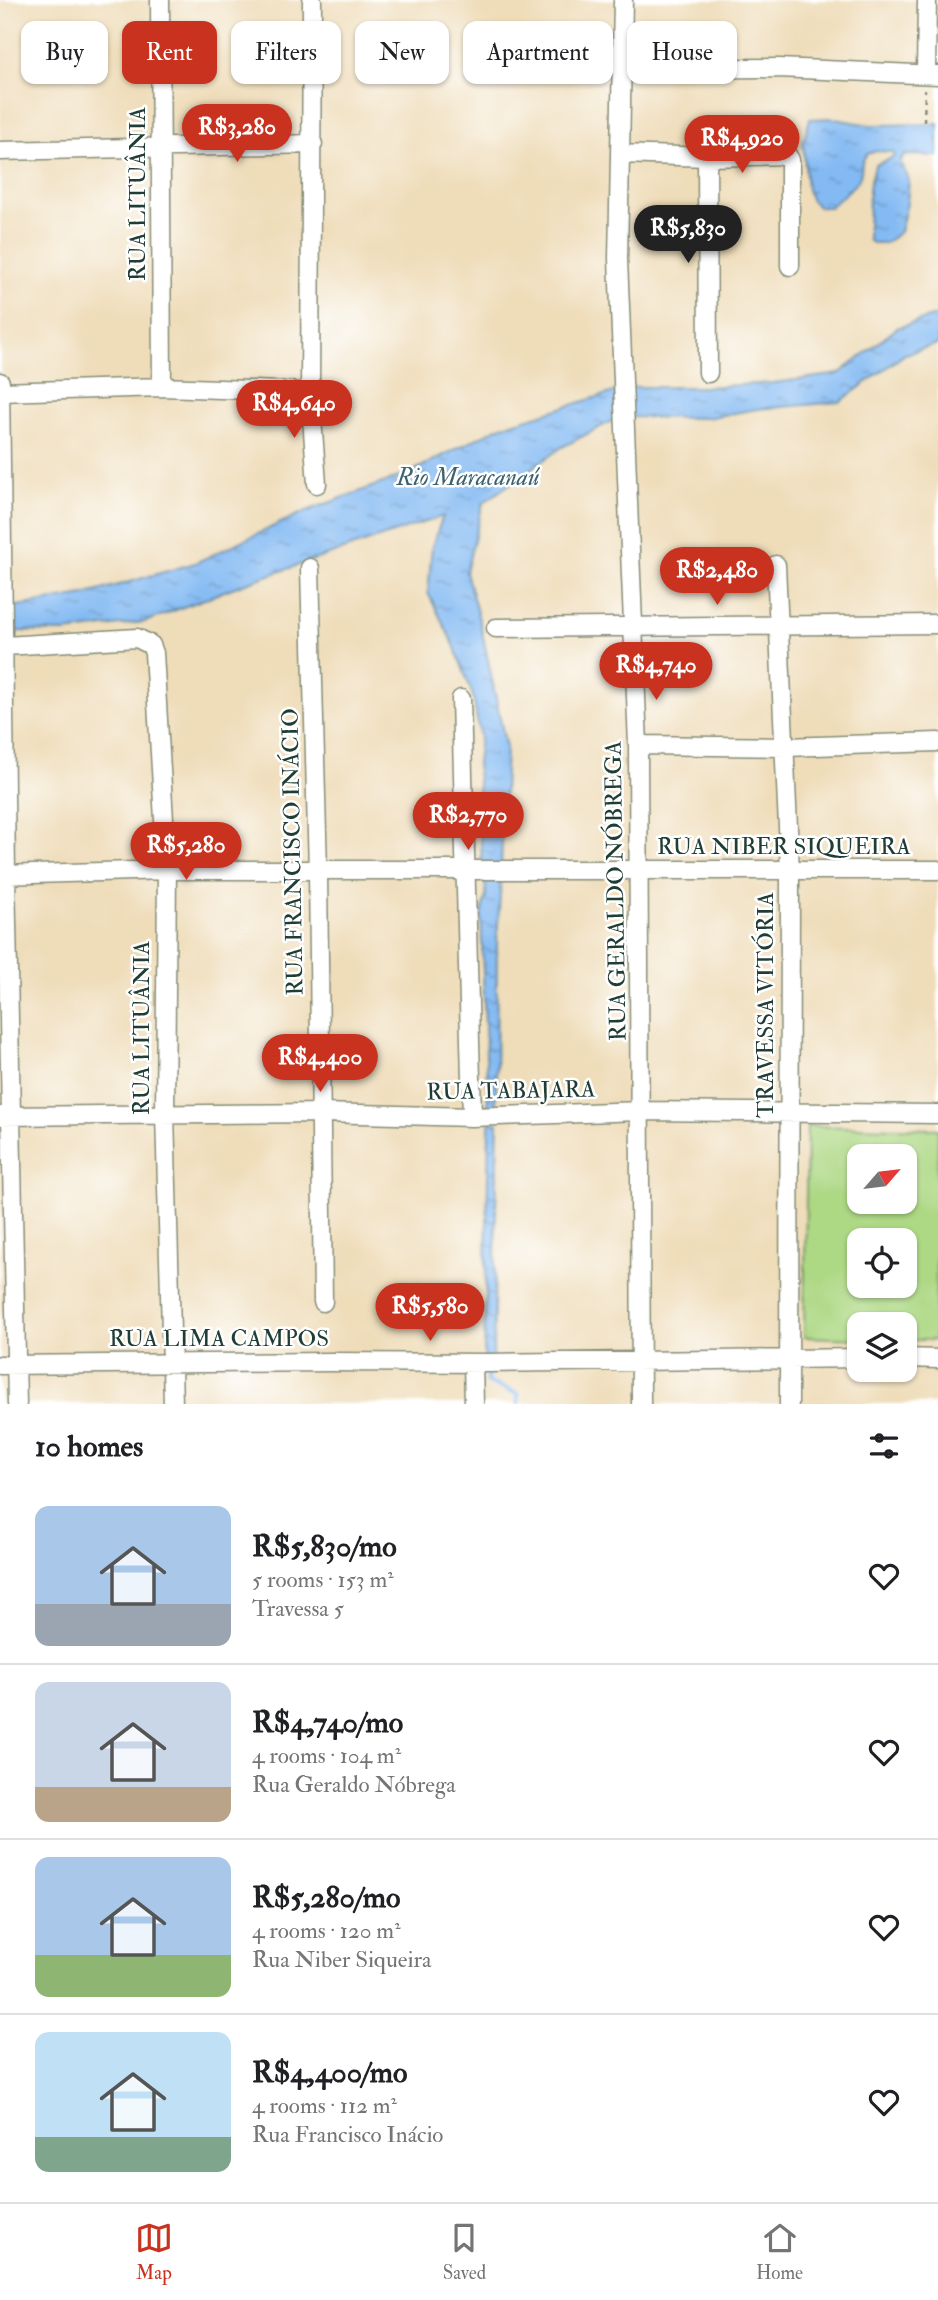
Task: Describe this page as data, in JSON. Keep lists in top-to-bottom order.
{
  "streets": {
    "street": [
      "RUA LITUÂNIA",
      "RUA NIBER SIQUEIRA",
      "RUA FRANCISCO INÁCIO",
      "RUA GERALDO NÓBREGA",
      "TRAVESSA VITÓRIA",
      "RUA TABAJARA",
      "RUA LIMA CAMPOS"
    ]
  },
  "crossings": [
    ["RUA LITUÂNIA", "RUA NIBER SIQUEIRA"],
    ["RUA LITUÂNIA", "RUA TABAJARA"],
    ["RUA LITUÂNIA", "RUA LIMA CAMPOS"],
    ["RUA NIBER SIQUEIRA", "RUA FRANCISCO INÁCIO"],
    ["RUA NIBER SIQUEIRA", "RUA GERALDO NÓBREGA"],
    ["RUA NIBER SIQUEIRA", "TRAVESSA VITÓRIA"],
    ["RUA FRANCISCO INÁCIO", "RUA TABAJARA"],
    ["RUA GERALDO NÓBREGA", "RUA TABAJARA"],
    ["RUA GERALDO NÓBREGA", "RUA LIMA CAMPOS"],
    ["TRAVESSA VITÓRIA", "RUA TABAJARA"],
    ["TRAVESSA VITÓRIA", "RUA LIMA CAMPOS"]
  ],
  "water": ["Rio Maracanaú"],
  "north": "top right",
  "page": {
    "chip": [
      "Buy",
      "Rent",
      "Filters",
      "New",
      "Apartment",
      "House"
    ],
    "price": [
      "R$3,280",
      "R$4,920",
      "R$5,830",
      "R$4,640",
      "R$2,480",
      "R$4,740",
      "R$2,770",
      "R$5,280",
      "R$4,400",
      "R$5,580"
    ],
    "heading": "10 homes",
    "list": [
      {
        "name": "R$5,830/mo",
        "note": "5 rooms · 153 m² · Travessa 5"
      },
      {
        "name": "R$4,740/mo",
        "note": "4 rooms · 104 m² · Rua Geraldo Nóbrega"
      },
      {
        "name": "R$5,280/mo",
        "note": "4 rooms · 120 m² · Rua Niber Siqueira"
      },
      {
        "name": "R$4,400/mo",
        "note": "4 rooms · 112 m² · Rua Francisco Inácio"
      }
    ],
    "tabs": ["Map", "Saved", "Home"]
  }
}
